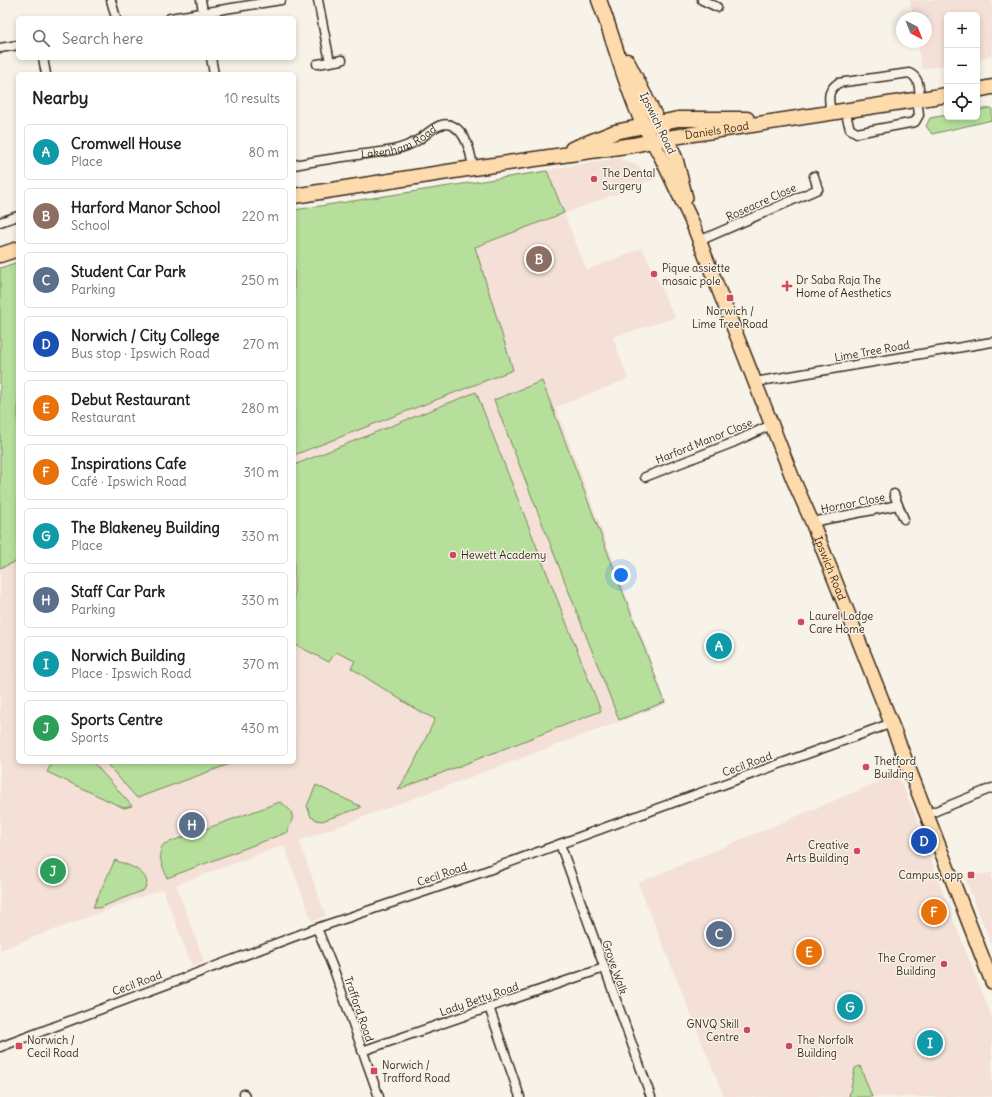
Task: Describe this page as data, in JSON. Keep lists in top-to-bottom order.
{
  "streets": {
    "highway": ["Ipswich Road", "Daniels Road"],
    "street": [
      "Lakenham Road",
      "Roseacre Close",
      "Lime Tree Road",
      "Harford Manor Close",
      "Hornor Close",
      "Cecil Road",
      "Grove Walk",
      "Lady Betty Road",
      "Trafford Road"
    ]
  },
  "crossings": [
    ["Ipswich Road", "Daniels Road"],
    ["Ipswich Road", "Roseacre Close"],
    ["Ipswich Road", "Lime Tree Road"],
    ["Ipswich Road", "Harford Manor Close"],
    ["Ipswich Road", "Hornor Close"],
    ["Ipswich Road", "Cecil Road"],
    ["Cecil Road", "Grove Walk"],
    ["Cecil Road", "Trafford Road"],
    ["Grove Walk", "Lady Betty Road"],
    ["Lady Betty Road", "Trafford Road"]
  ],
  "places": {
    "other": [
      "The Dental Surgery",
      "Pique assiette mosaic pole",
      "Hewett Academy",
      "Laurel Lodge Care Home",
      "Thetford Building",
      "Creative Arts Building",
      "The Cromer Building",
      "GNVQ Skill Centre",
      "The Norfolk Building"
    ],
    "health": ["Dr Saba Raja The Home of Aesthetics"],
    "transit": [
      "Norwich / Lime Tree Road",
      "Campus, opp",
      "Norwich / Cecil Road",
      "Norwich / Trafford Road"
    ]
  },
  "north": "bottom right",
  "page": {
    "map_buttons": ["+", "−"],
    "search": "Search here",
    "heading": ["Nearby", "10 results"],
    "list": [
      {
        "mark": "A",
        "name": "Cromwell House",
        "note": "Place",
        "value": "80 m"
      },
      {
        "mark": "B",
        "name": "Harford Manor School",
        "note": "School",
        "value": "220 m"
      },
      {
        "mark": "C",
        "name": "Student Car Park",
        "note": "Parking",
        "value": "250 m"
      },
      {
        "mark": "D",
        "name": "Norwich / City College",
        "note": "Bus stop · Ipswich Road",
        "value": "270 m"
      },
      {
        "mark": "E",
        "name": "Debut Restaurant",
        "note": "Restaurant",
        "value": "280 m"
      },
      {
        "mark": "F",
        "name": "Inspirations Cafe",
        "note": "Café · Ipswich Road",
        "value": "310 m"
      },
      {
        "mark": "G",
        "name": "The Blakeney Building",
        "note": "Place",
        "value": "330 m"
      },
      {
        "mark": "H",
        "name": "Staff Car Park",
        "note": "Parking",
        "value": "330 m"
      },
      {
        "mark": "I",
        "name": "Norwich Building",
        "note": "Place · Ipswich Road",
        "value": "370 m"
      },
      {
        "mark": "J",
        "name": "Sports Centre",
        "note": "Sports",
        "value": "430 m"
      }
    ],
    "pins": [
      "B",
      "A",
      "H",
      "D",
      "J",
      "F",
      "C",
      "E",
      "G",
      "I"
    ]
  }
}
